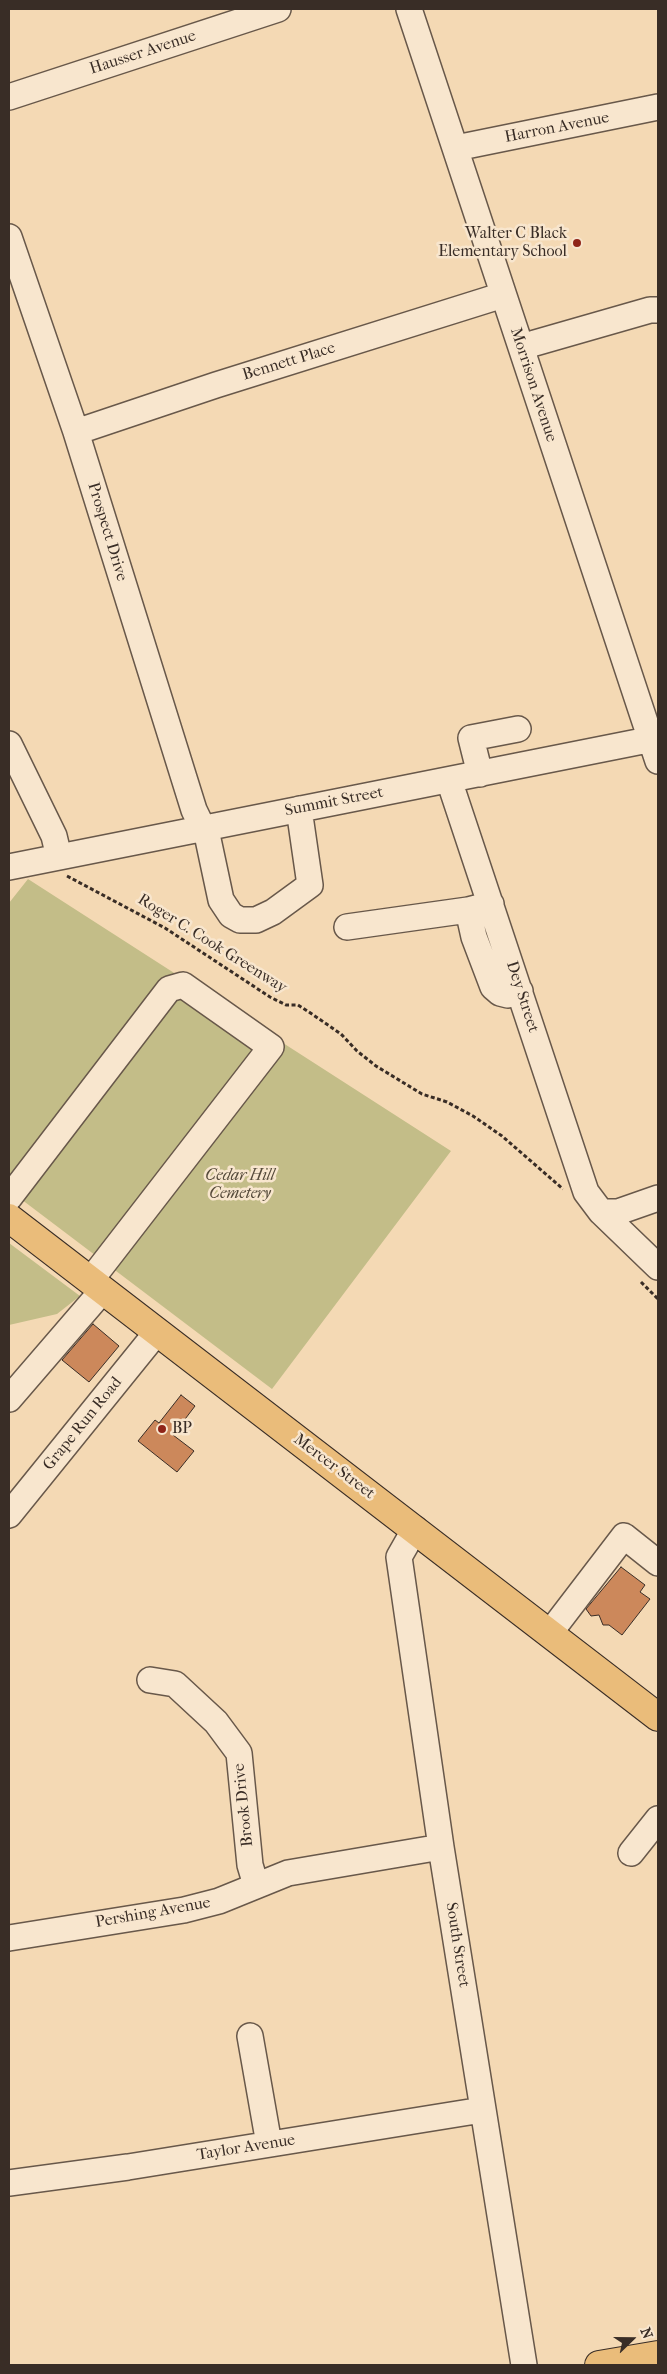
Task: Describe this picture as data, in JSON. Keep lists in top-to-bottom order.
{
  "streets": {
    "main road": ["Mercer Street"],
    "street": [
      "Hausser Avenue",
      "Harron Avenue",
      "Bennett Place",
      "Morrison Avenue",
      "Prospect Drive",
      "Summit Street",
      "Dey Street",
      "Grape Run Road",
      "Brook Drive",
      "Pershing Avenue",
      "South Street",
      "Taylor Avenue"
    ],
    "path": ["Roger C. Cook Greenway"]
  },
  "crossings": [
    ["Harron Avenue", "Morrison Avenue"],
    ["Bennett Place", "Morrison Avenue"],
    ["Bennett Place", "Prospect Drive"],
    ["Morrison Avenue", "Summit Street"],
    ["Prospect Drive", "Summit Street"],
    ["Summit Street", "Roger C. Cook Greenway"],
    ["Summit Street", "Dey Street"],
    ["Grape Run Road", "Mercer Street"],
    ["Mercer Street", "South Street"],
    ["Brook Drive", "Pershing Avenue"],
    ["Pershing Avenue", "South Street"],
    ["South Street", "Taylor Avenue"]
  ],
  "parks": ["Cedar Hill Cemetery"],
  "places": ["Walter C Black Elementary School", "BP"],
  "north": "right"
}
